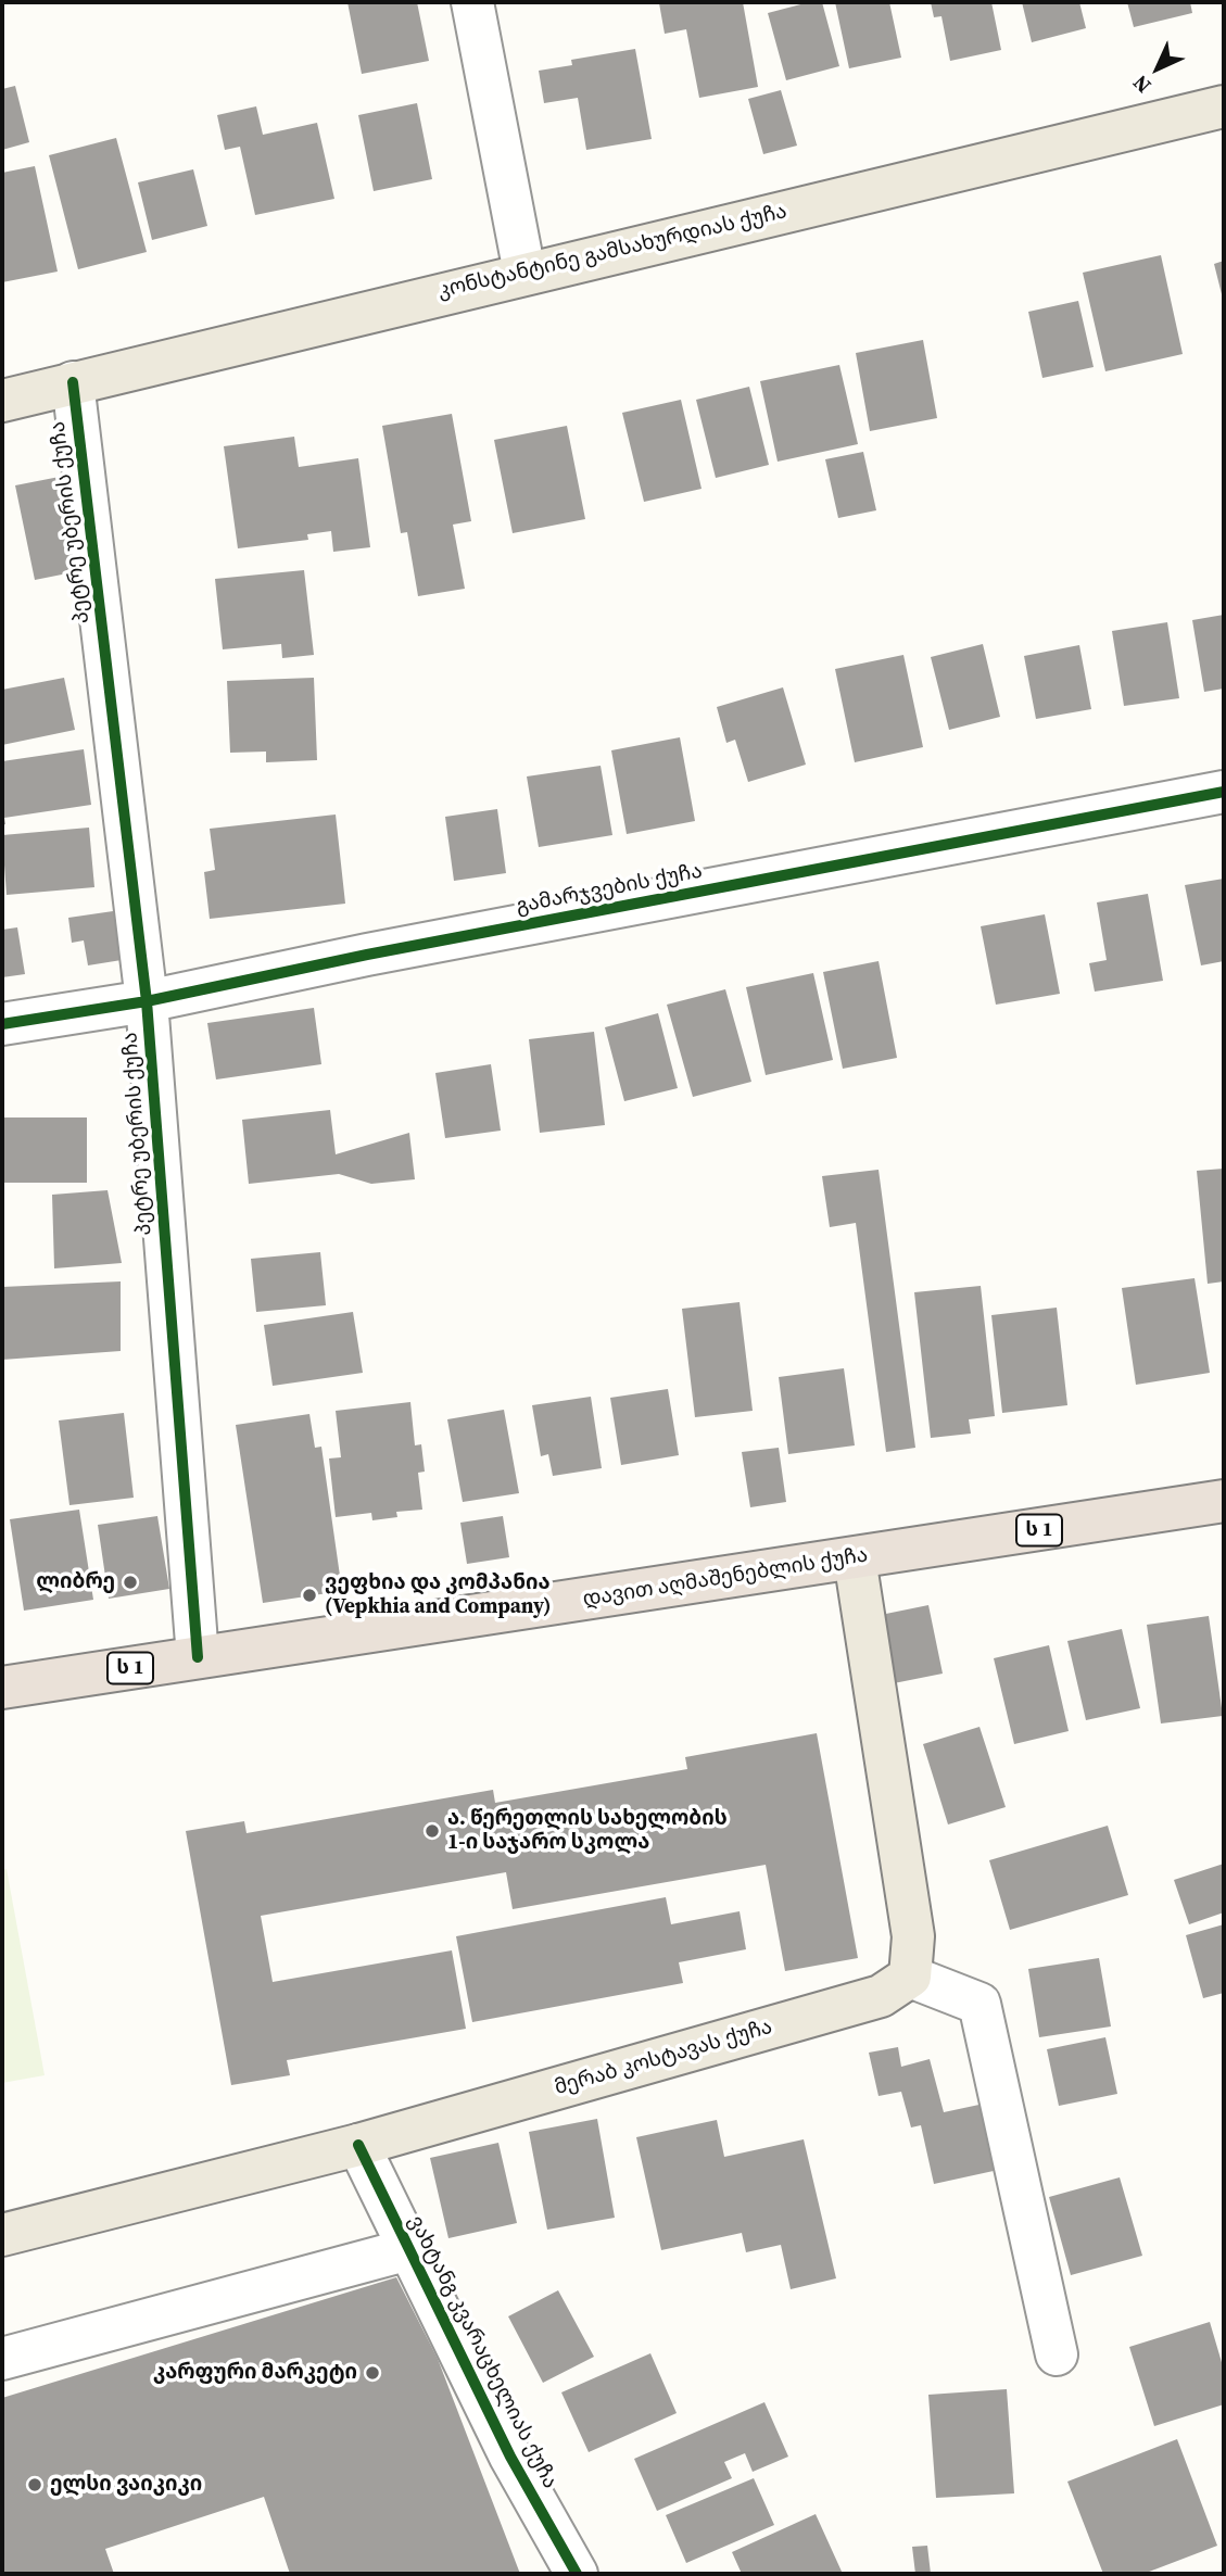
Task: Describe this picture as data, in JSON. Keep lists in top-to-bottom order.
{
  "streets": {
    "highway": ["ს 1", "დავით აღმაშენებლის ქუჩა"],
    "main road": ["კონსტანტინე გამსახურდიას ქუჩა", "მერაბ კოსტავას ქუჩა"],
    "street": ["პეტრე უბერის ქუჩა", "გამარჯვების ქუჩა", "ვახტანგ კვარაცხელიას ქუჩა"]
  },
  "crossings": [
    ["კონსტანტინე გამსახურდიას ქუჩა", "პეტრე უბერის ქუჩა"],
    ["პეტრე უბერის ქუჩა", "გამარჯვების ქუჩა"],
    ["პეტრე უბერის ქუჩა", "დავით აღმაშენებლის ქუჩა"],
    ["მერაბ კოსტავას ქუჩა", "ვახტანგ კვარაცხელიას ქუჩა"]
  ],
  "places": [
    "ლიბრე",
    "ვეფხია და კომპანია (Vepkhia and Company)",
    "ა. წერეთლის სახელობის 1-ი საჯარო სკოლა",
    "კარფური მარკეტი",
    "ელსი ვაიკიკი"
  ],
  "north": "bottom left"
}
